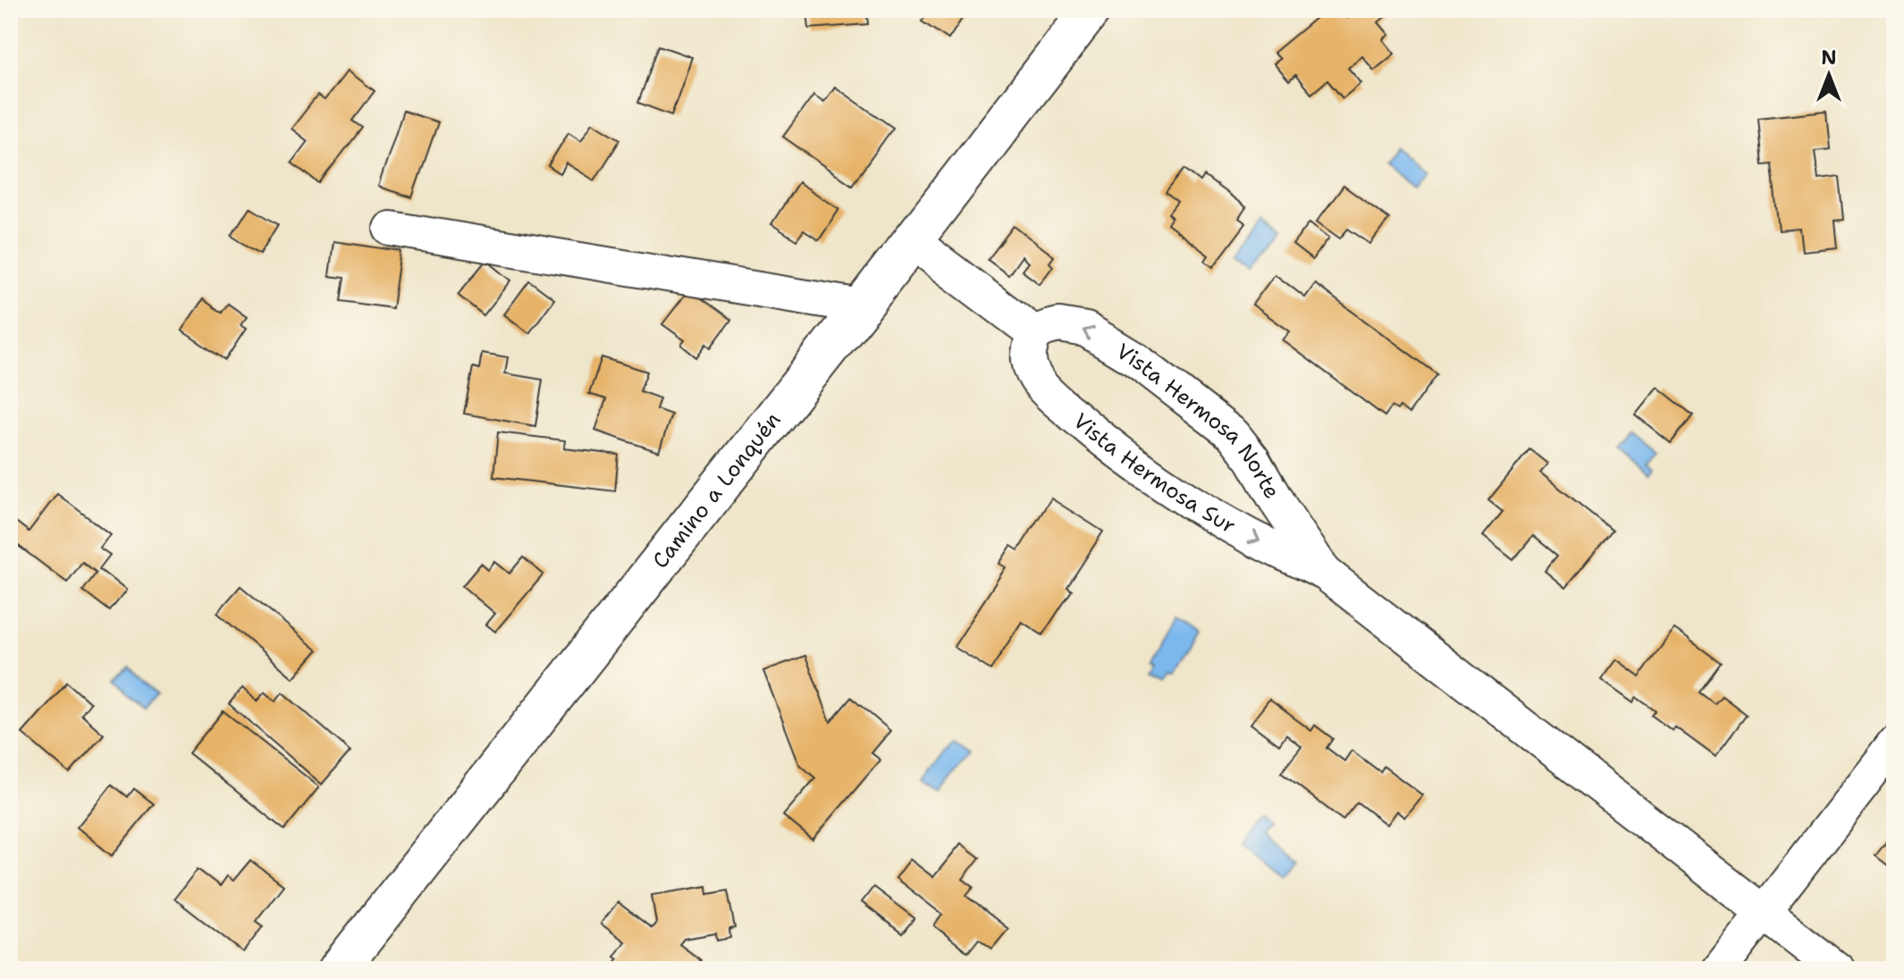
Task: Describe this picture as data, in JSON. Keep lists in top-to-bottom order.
{
  "streets": {
    "main road": ["Camino a Lonquén"],
    "street": ["Vista Hermosa Norte", "Vista Hermosa Sur"]
  },
  "crossings": [
    ["Vista Hermosa Norte", "Vista Hermosa Sur"]
  ],
  "one_way": ["Vista Hermosa Norte", "Vista Hermosa Sur"],
  "north": "top"
}
